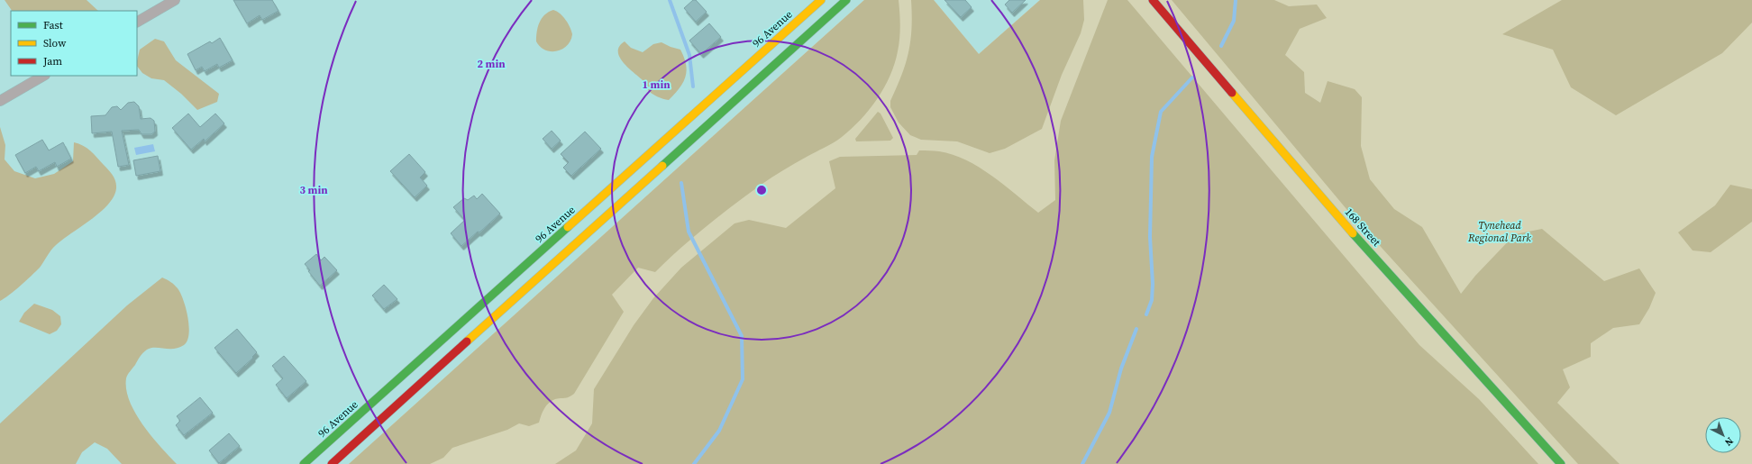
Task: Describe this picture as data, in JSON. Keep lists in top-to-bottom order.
{
  "streets": {
    "main road": ["96 Avenue", "168 Street"]
  },
  "parks": ["Tynehead Regional Park"],
  "legend": ["Fast", "Slow", "Jam"],
  "north": "bottom right",
  "rings": ["2 min", "1 min", "3 min"]
}
